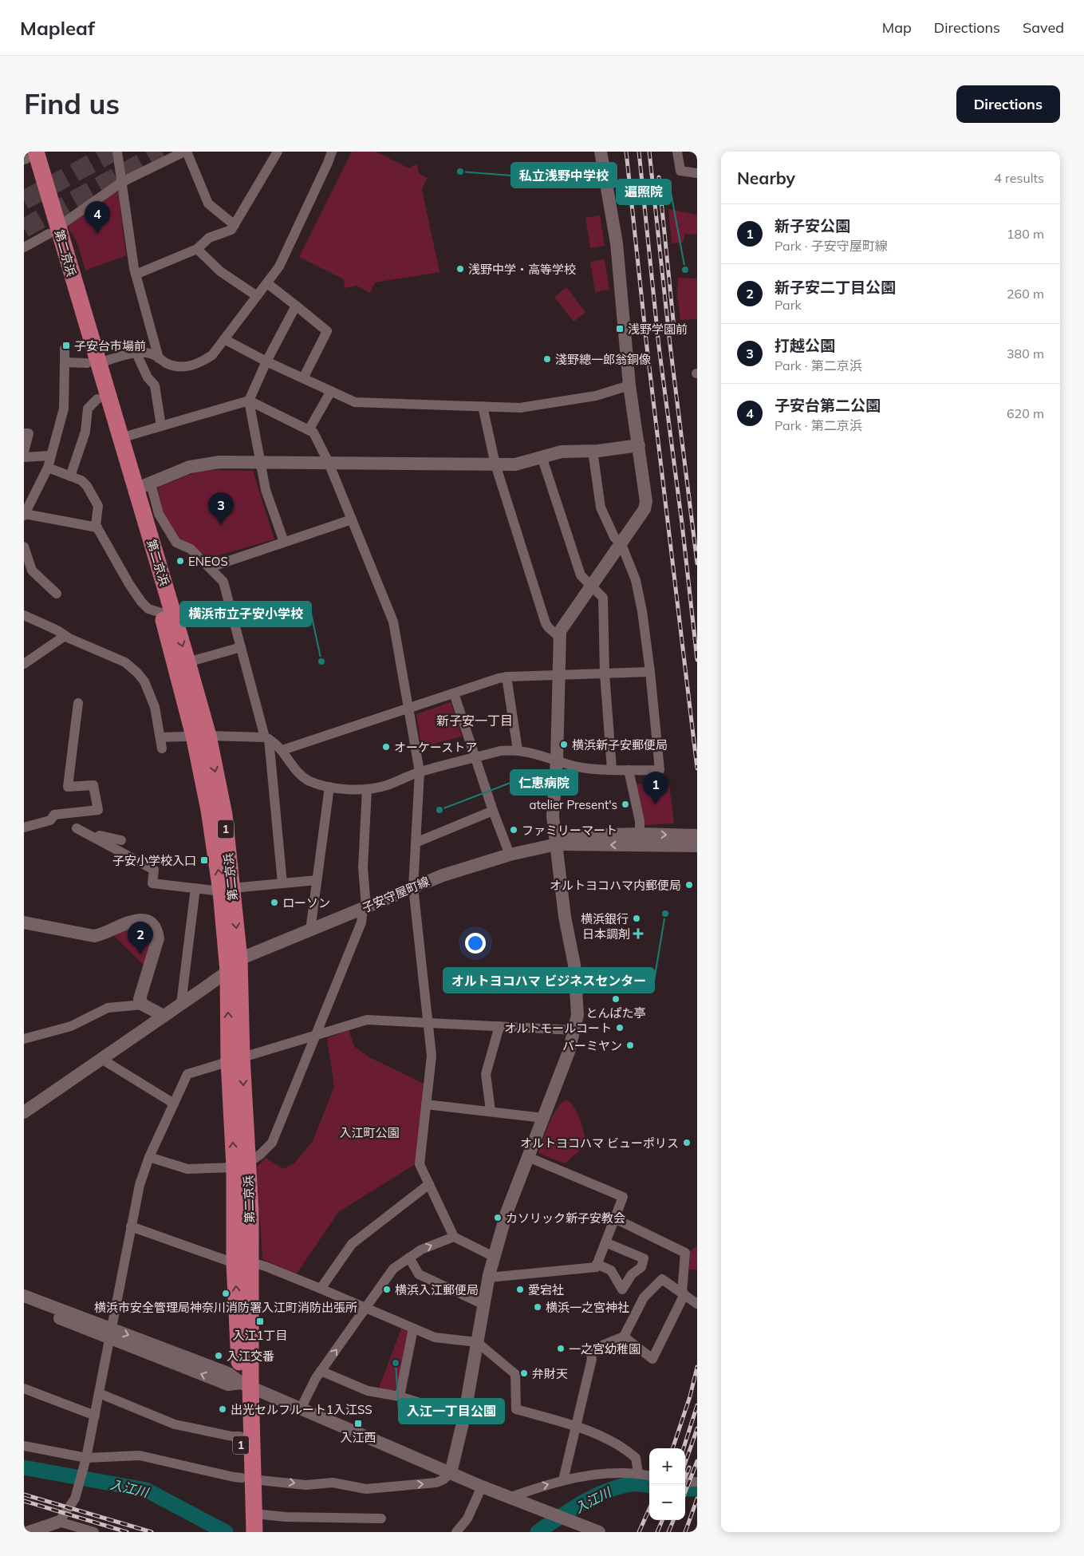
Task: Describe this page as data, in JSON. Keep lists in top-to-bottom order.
{
  "streets": {
    "highway": ["第二京浜", "1"],
    "street": ["子安守屋町線"]
  },
  "crossings": [
    ["第二京浜", "子安守屋町線"]
  ],
  "districts": ["新子安一丁目"],
  "water": ["入江川"],
  "parks": ["入江町公園"],
  "places": {
    "other": [
      "私立浅野中学校",
      "浅野中学・高等学校",
      "遍照院",
      "淺野總一郎翁銅像",
      "ENEOS",
      "横浜市立子安小学校",
      "横浜新子安郵便局",
      "オーケーストア",
      "atelier Present's",
      "仁恵病院",
      "ファミリーマート",
      "オルトヨコハマ内郵便局",
      "ローソン",
      "オルトヨコハマ ビジネスセンター",
      "横浜銀行",
      "とんぱた亭",
      "オルトモールコート",
      "バーミヤン",
      "オルトヨコハマ ビューポリス",
      "カソリック新子安教会",
      "横浜入江郵便局",
      "愛宕社",
      "横浜市安全管理局神奈川消防署入江町消防出張所",
      "横浜一之宮神社",
      "一之宮幼稚園",
      "入江交番",
      "入江一丁目公園",
      "弁財天",
      "出光セルフルート1入江SS"
    ],
    "transit": [
      "浅野学園前",
      "子安台市場前",
      "子安小学校入口",
      "入江1丁目",
      "入江西"
    ],
    "health": ["日本調剤"]
  },
  "page": {
    "header": "Mapleaf",
    "nav": ["Map", "Directions", "Saved"],
    "buttons": "Directions",
    "title": "Find us",
    "heading": ["Nearby", "4 results"],
    "pins": [
      "4",
      "3",
      "1",
      "2"
    ],
    "list": [
      {
        "mark": "1",
        "name": "新子安公園",
        "note": "Park · 子安守屋町線",
        "value": "180 m"
      },
      {
        "mark": "2",
        "name": "新子安二丁目公園",
        "note": "Park",
        "value": "260 m"
      },
      {
        "mark": "3",
        "name": "打越公園",
        "note": "Park · 第二京浜",
        "value": "380 m"
      },
      {
        "mark": "4",
        "name": "子安台第二公園",
        "note": "Park · 第二京浜",
        "value": "620 m"
      }
    ],
    "map_buttons": ["+", "−"]
  }
}
